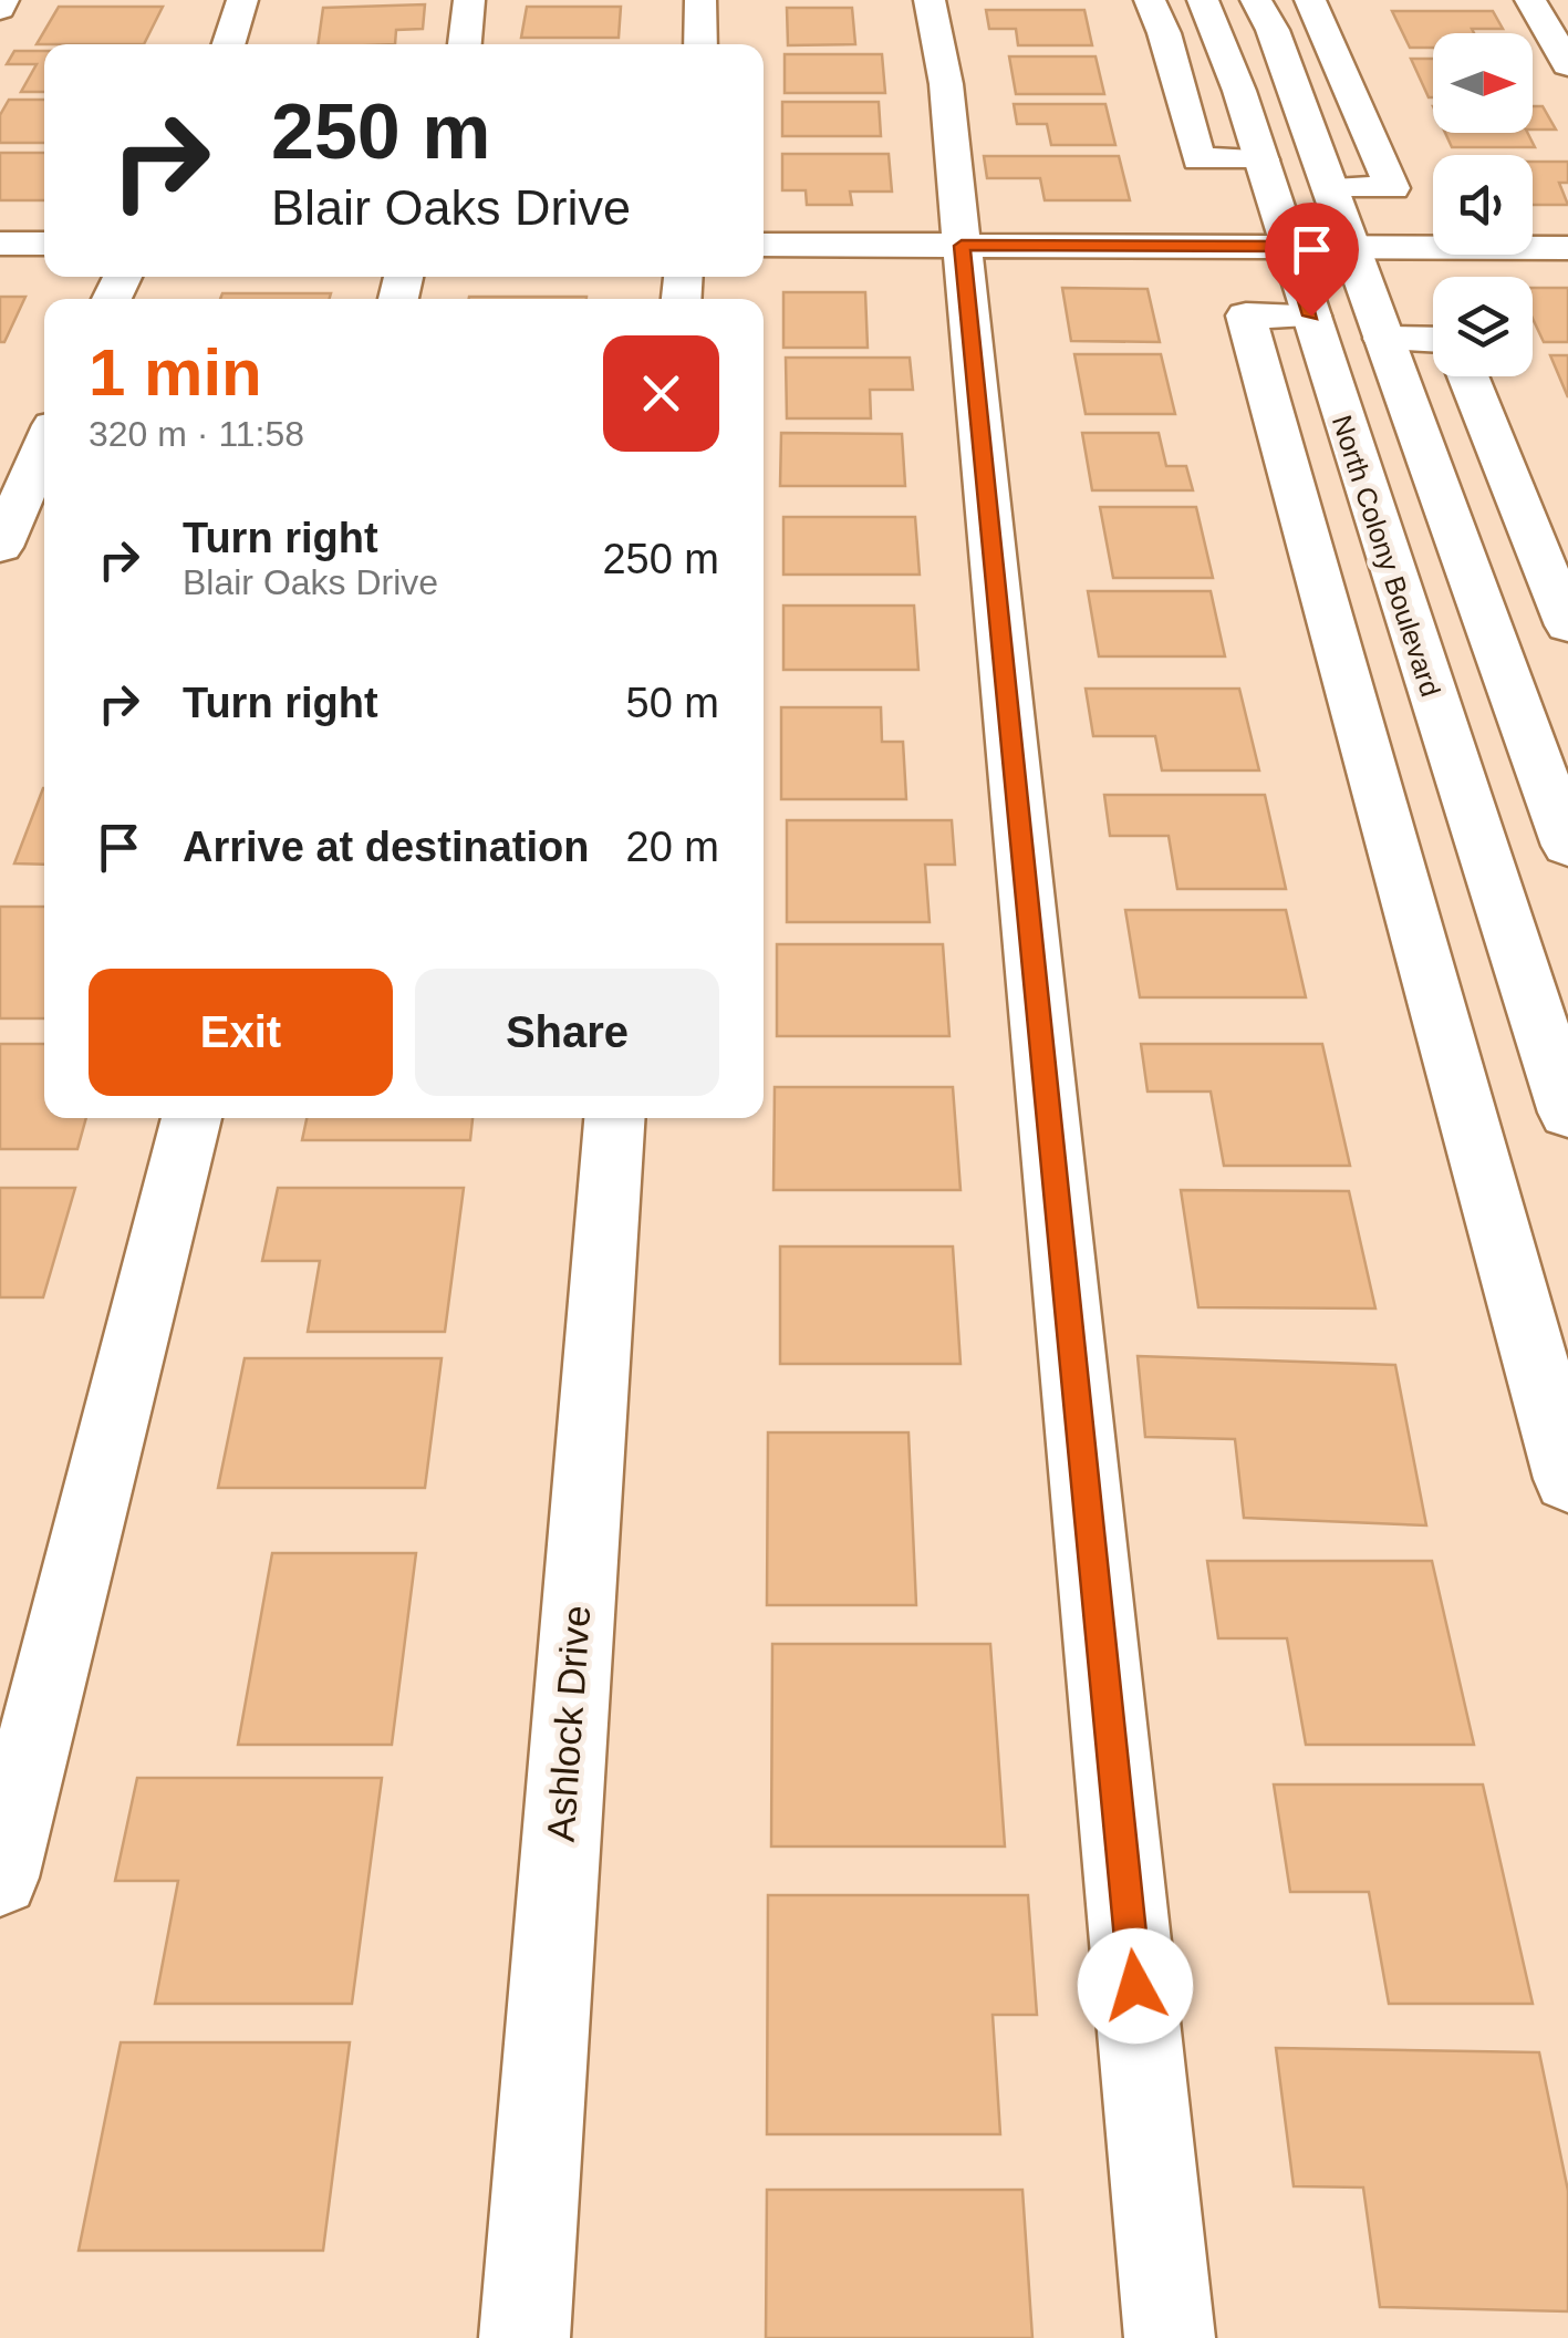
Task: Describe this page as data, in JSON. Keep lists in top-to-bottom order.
{
  "streets": {
    "street": ["North Colony Boulevard", "Ashlock Drive"]
  },
  "north": "right",
  "page": {
    "turn": ["250 m", "Blair Oaks Drive"],
    "heading": ["1 min", "320 m · 11:58"],
    "list": [
      {
        "name": "Turn right",
        "note": "Blair Oaks Drive",
        "value": "250 m"
      },
      {
        "name": "Turn right",
        "value": "50 m"
      },
      {
        "name": "Arrive at destination",
        "value": "20 m"
      }
    ],
    "buttons": ["Exit", "Share"]
  }
}
